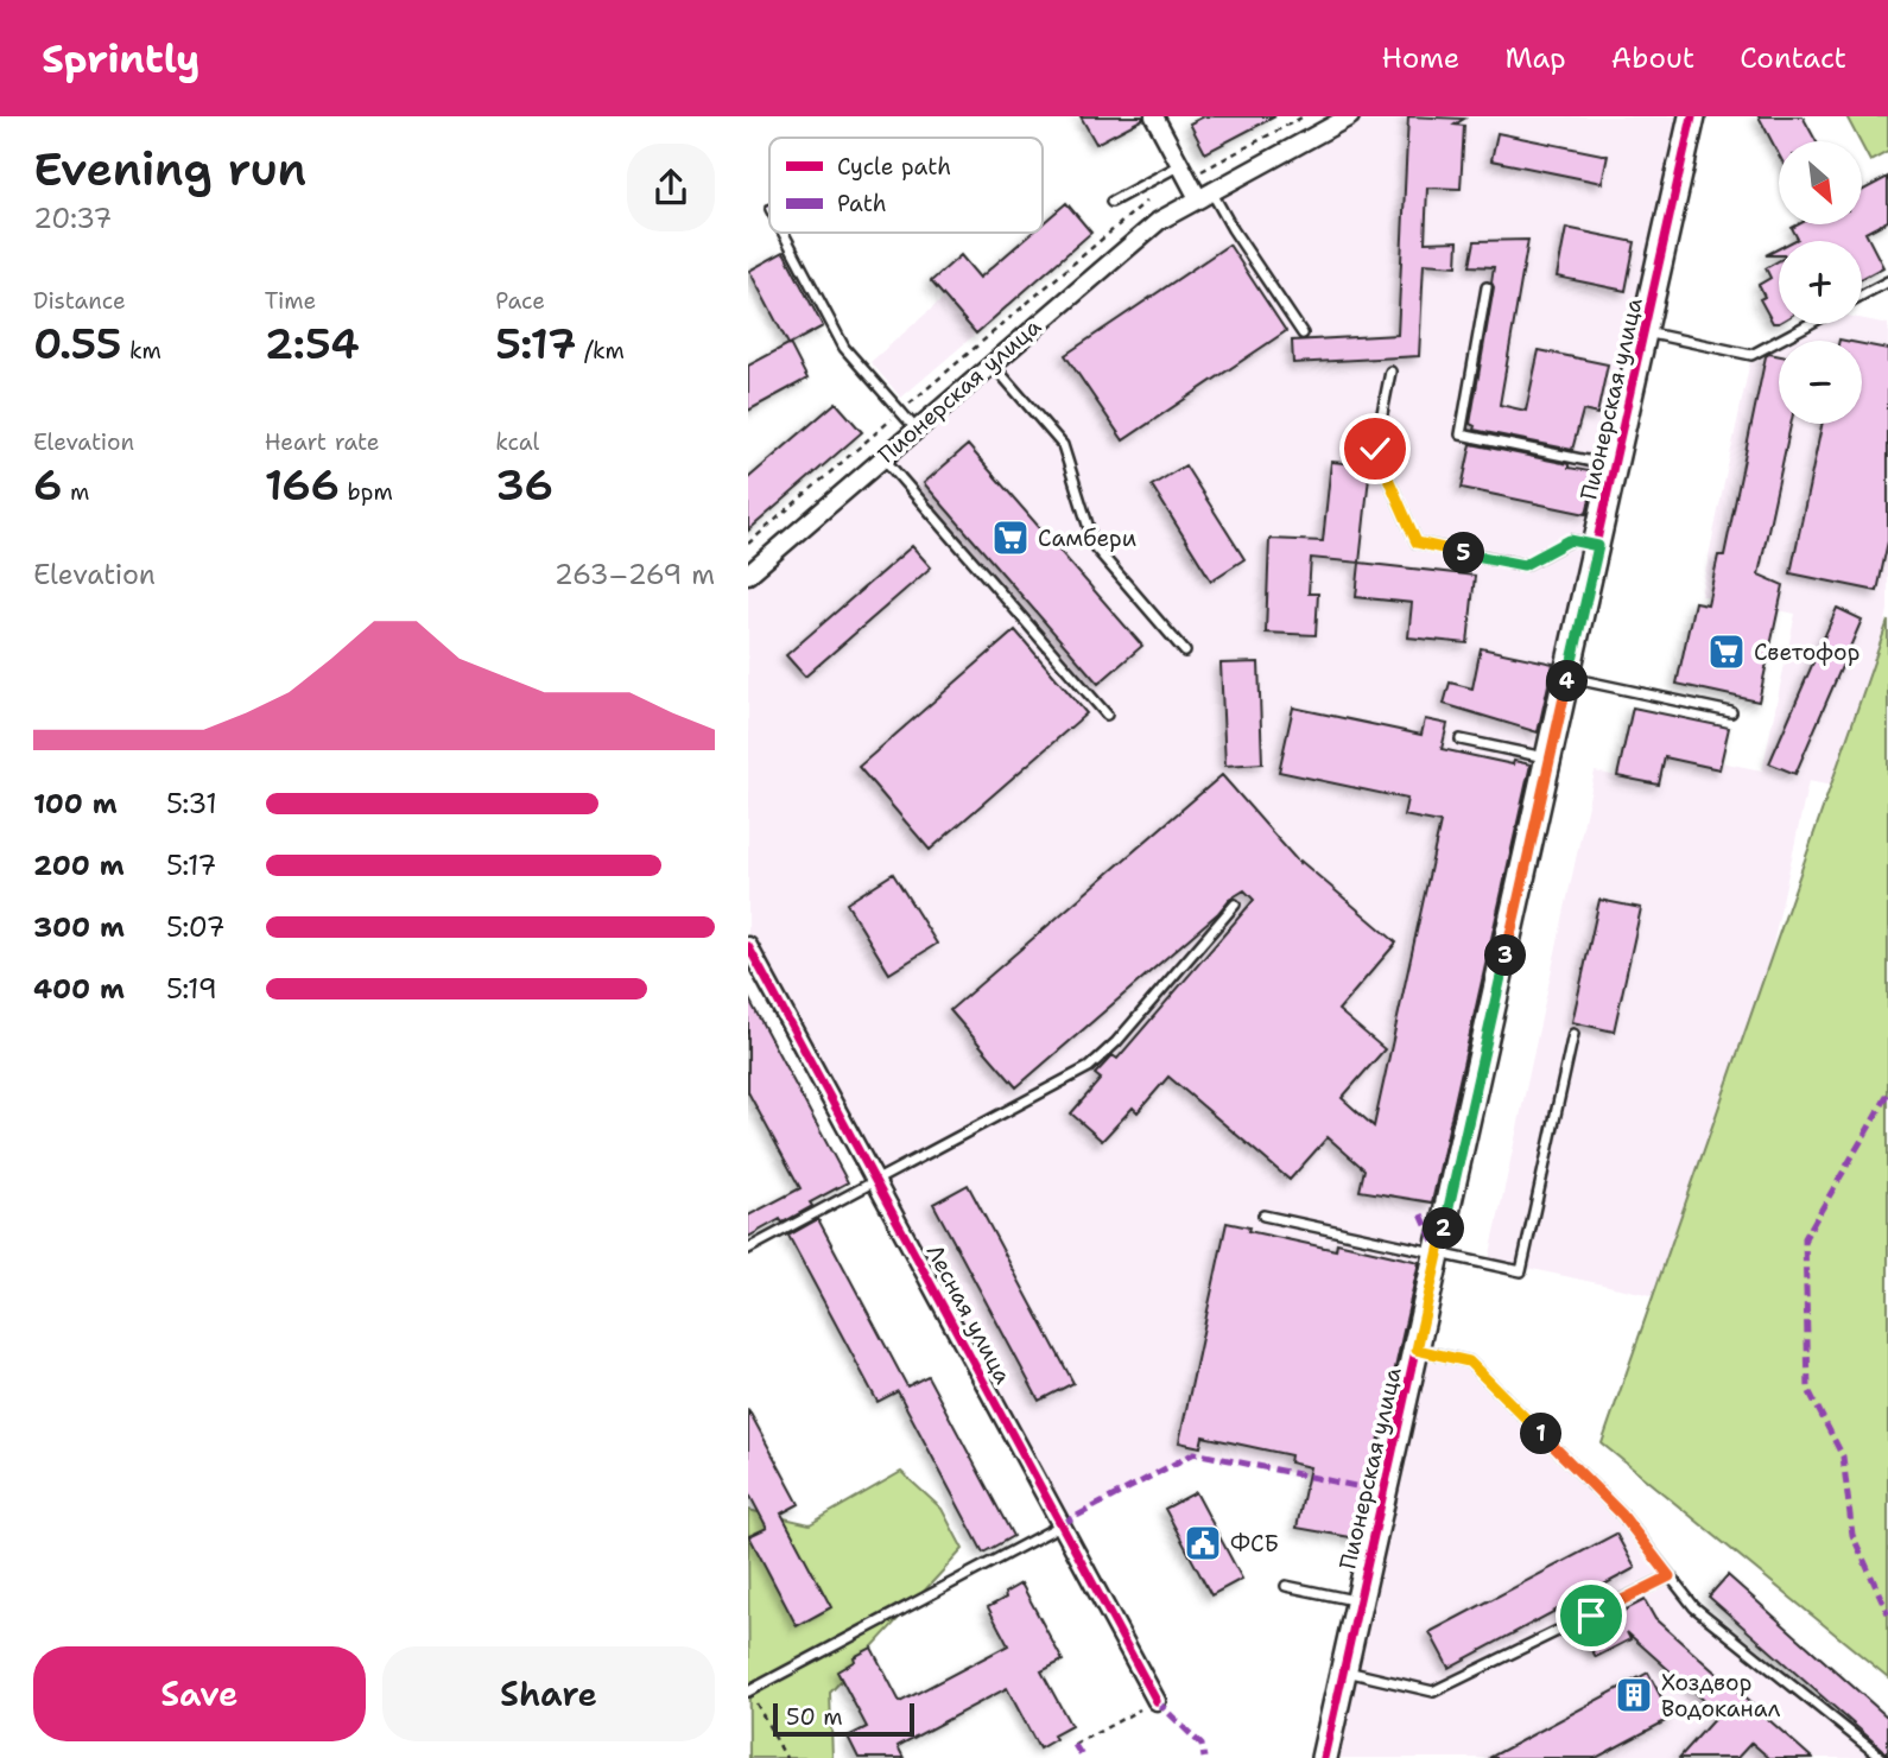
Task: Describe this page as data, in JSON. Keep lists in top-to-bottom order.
{
  "streets": {
    "street": ["Пионерская улица", "Лесная улица"]
  },
  "places": {
    "supermarket": ["Самбери", "Светофор"],
    "public building": ["ФСБ"],
    "building": ["Хоздвор Водоканал"]
  },
  "legend": ["Cycle path", "Path"],
  "scale_bar": "50 m",
  "north": "bottom right",
  "page": {
    "header": "Sprintly",
    "nav": [
      "Home",
      "Map",
      "About",
      "Contact"
    ],
    "heading": ["Evening run", "20:37"],
    "map_buttons": ["+", "−"],
    "stats": [
      ["Distance", "0.55 km"],
      ["Time", "2:54"],
      ["Pace", "5:17 /km"],
      ["Elevation", "6 m"],
      ["Heart rate", "166 bpm"],
      ["kcal", "36"]
    ],
    "pins": [
      "5",
      "4",
      "3",
      "2",
      "1"
    ],
    "chart": ["Elevation", "263–269 m"],
    "list": [
      {
        "name": "100 m",
        "note": "5:31"
      },
      {
        "name": "200 m",
        "note": "5:17"
      },
      {
        "name": "300 m",
        "note": "5:07"
      },
      {
        "name": "400 m",
        "note": "5:19"
      }
    ],
    "buttons": ["Save", "Share"],
    "scale": "50 m"
  }
}
